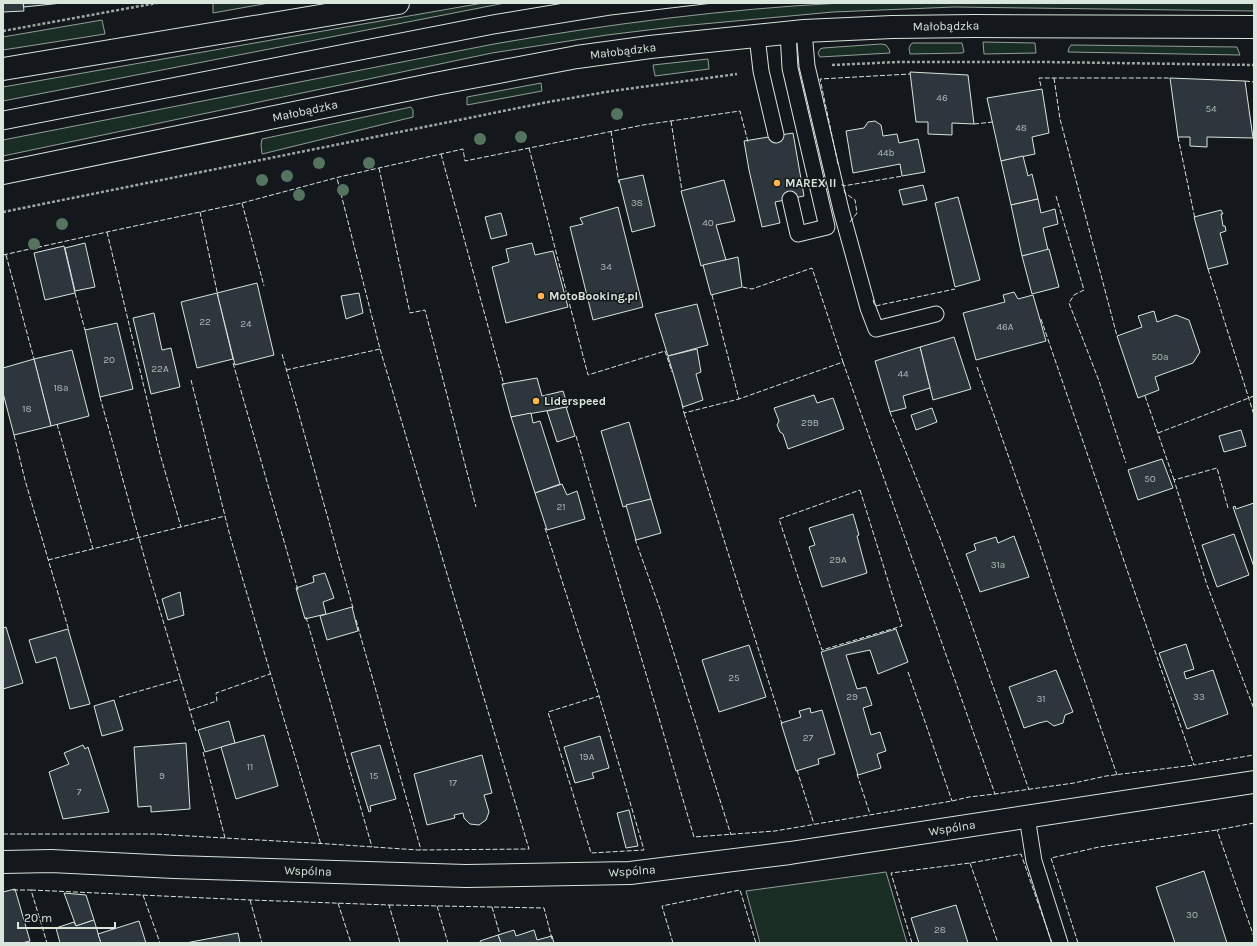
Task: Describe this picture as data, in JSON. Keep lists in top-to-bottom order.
{
  "streets": {
    "street": ["Małobądzka", "Wspólna"]
  },
  "places": ["MAREX II", "MotoBooking.pl", "Liderspeed"],
  "house_numbers": [
    "46",
    "54",
    "48",
    "44b",
    "38",
    "40",
    "34",
    "22",
    "24",
    "46A",
    "50a",
    "20",
    "22A",
    "44",
    "18a",
    "18",
    "29B",
    "50",
    "21",
    "29A",
    "31a",
    "25",
    "29",
    "33",
    "31",
    "27",
    "19A",
    "11",
    "9",
    "15",
    "17",
    "7",
    "30",
    "28"
  ],
  "scale_bar": "20 m"
}
